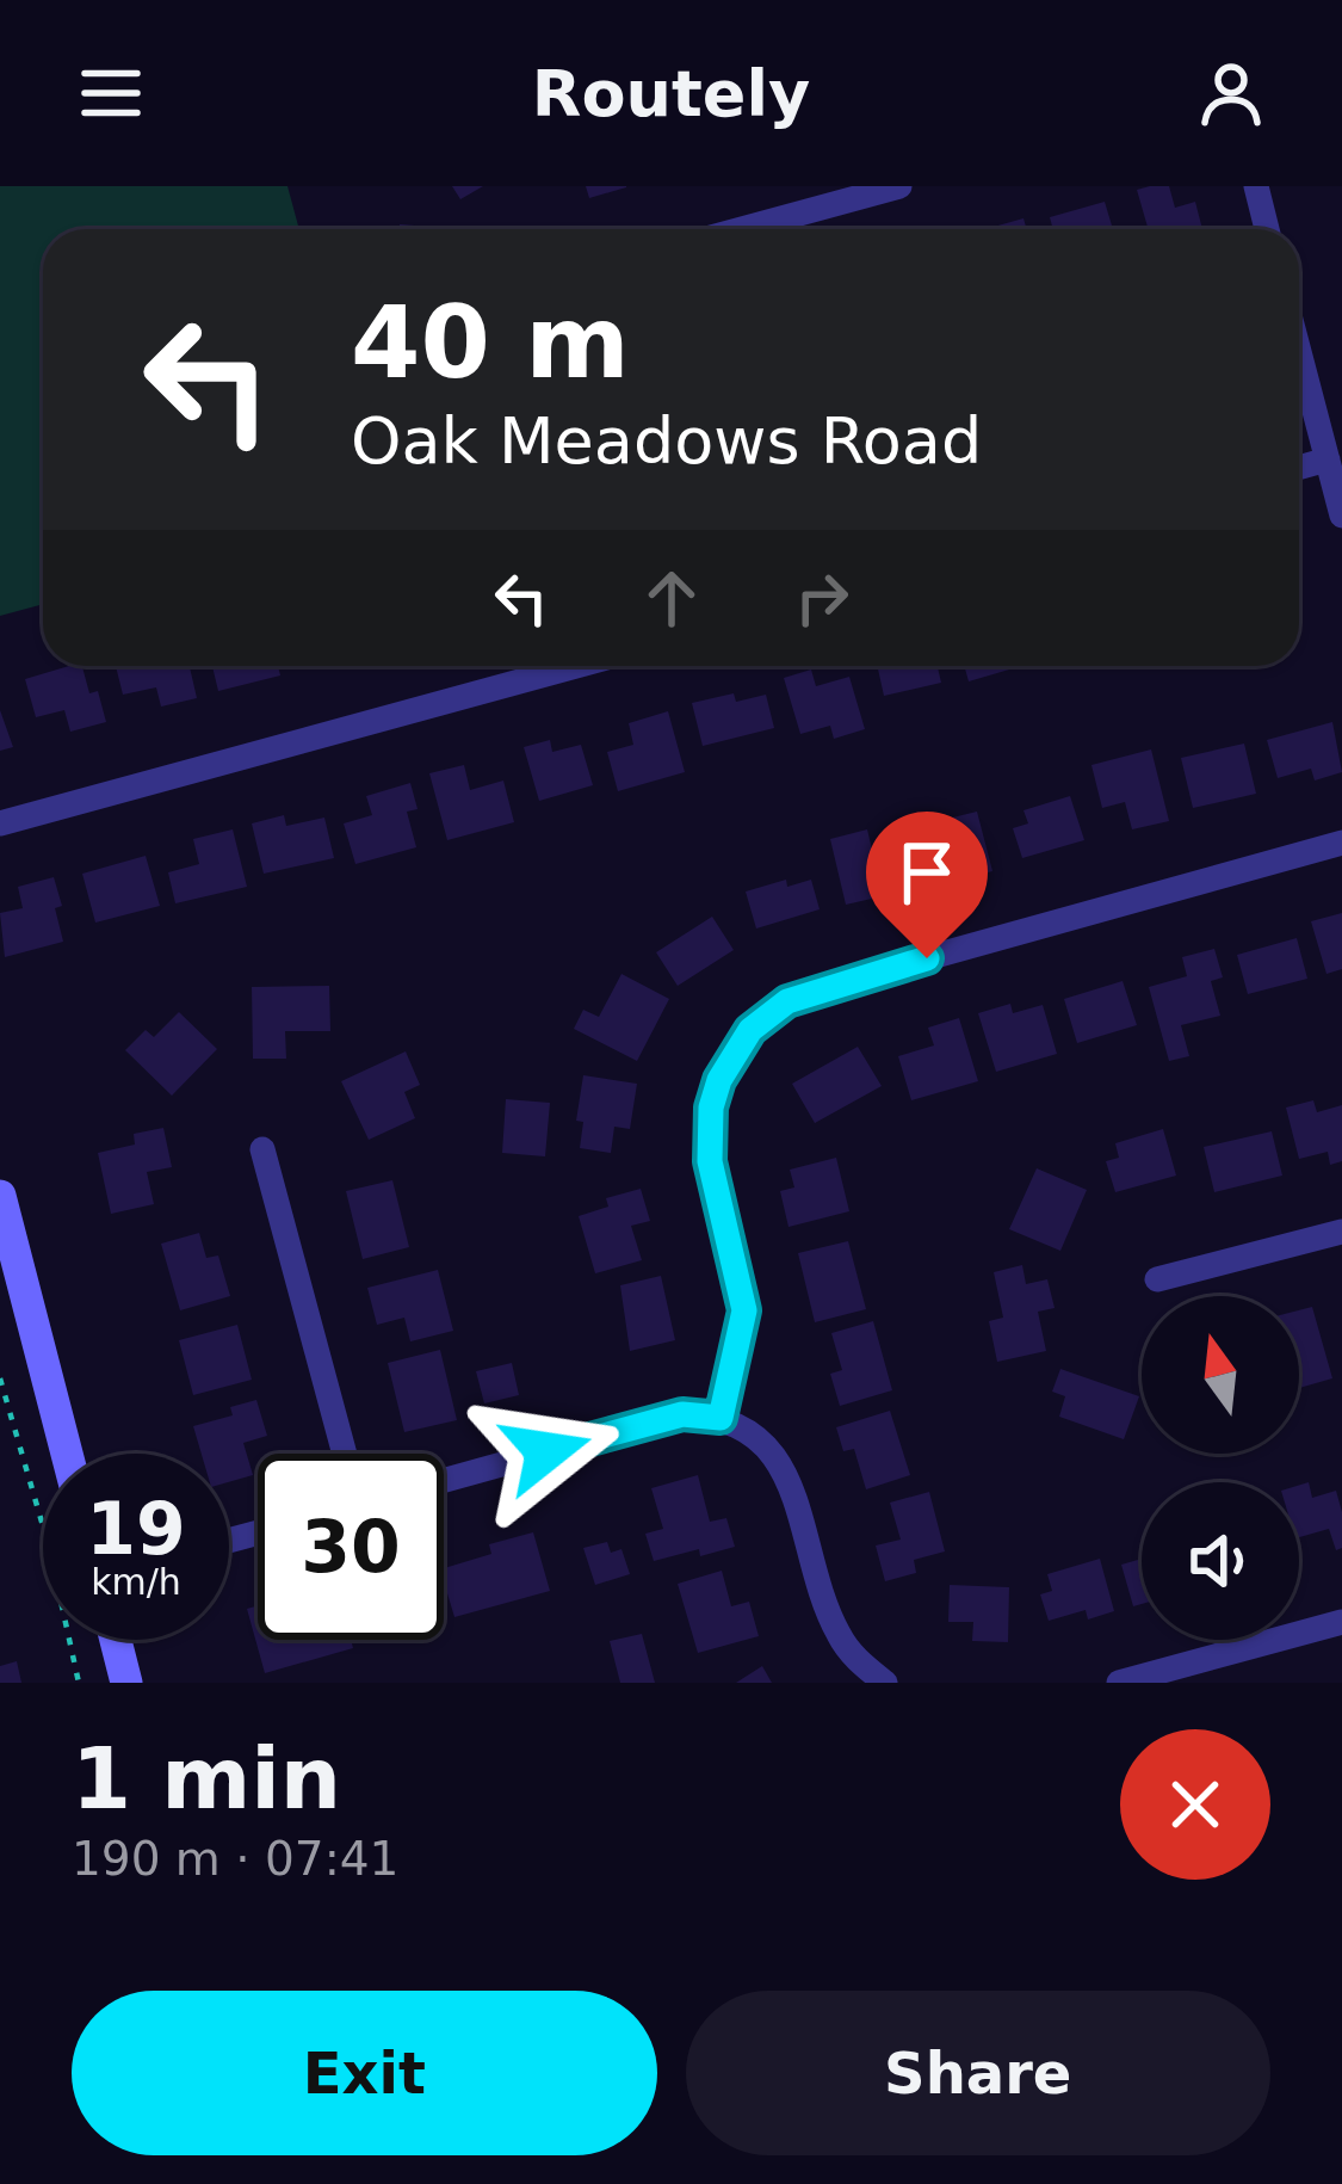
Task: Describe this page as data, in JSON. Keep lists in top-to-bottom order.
{
  "north": "top",
  "page": {
    "header": "Routely",
    "turn": ["40 m", "Oak Meadows Road"],
    "speed": "19 km/h",
    "limit": "30",
    "heading": ["1 min", "190 m · 07:41"],
    "buttons": ["Exit", "Share"]
  }
}
